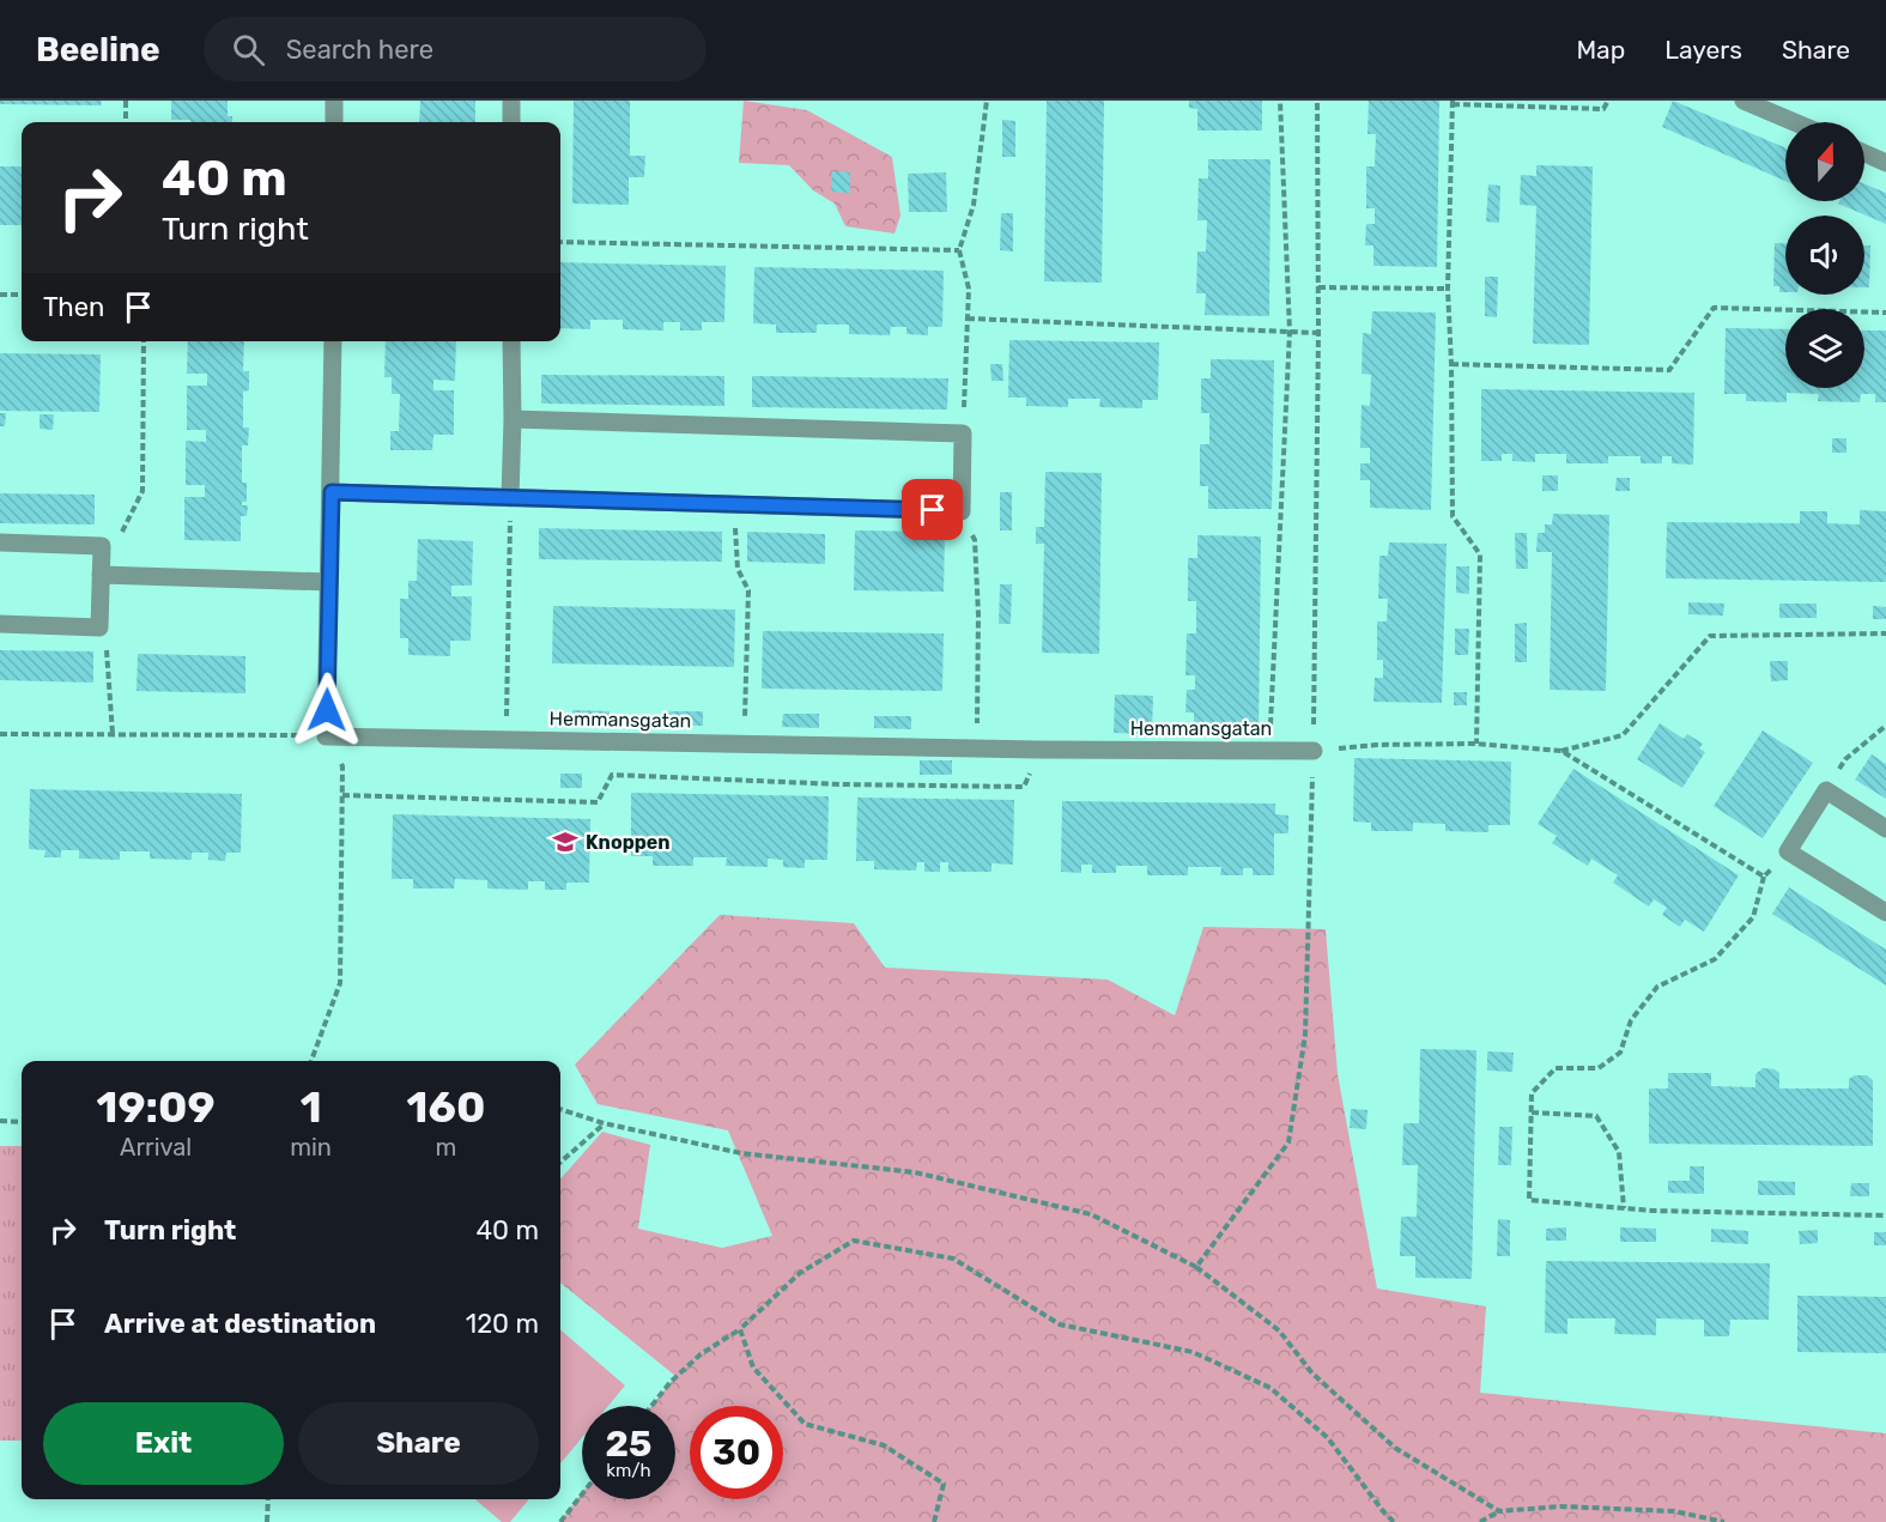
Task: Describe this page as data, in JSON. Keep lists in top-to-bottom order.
{
  "streets": {
    "street": ["Hemmansgatan"]
  },
  "places": {
    "school or university": ["Knoppen"]
  },
  "north": "top",
  "page": {
    "header": "Beeline",
    "search": "Search here",
    "nav": ["Map", "Layers", "Share"],
    "turn": ["40 m", "Turn right"],
    "then": "Then",
    "eta": [
      "19:09",
      "Arrival",
      "1",
      "min",
      "160",
      "m"
    ],
    "list": [
      {
        "name": "Turn right",
        "value": "40 m"
      },
      {
        "name": "Arrive at destination",
        "value": "120 m"
      }
    ],
    "buttons": ["Exit", "Share"],
    "speed": "25 km/h",
    "limit": "30"
  }
}
